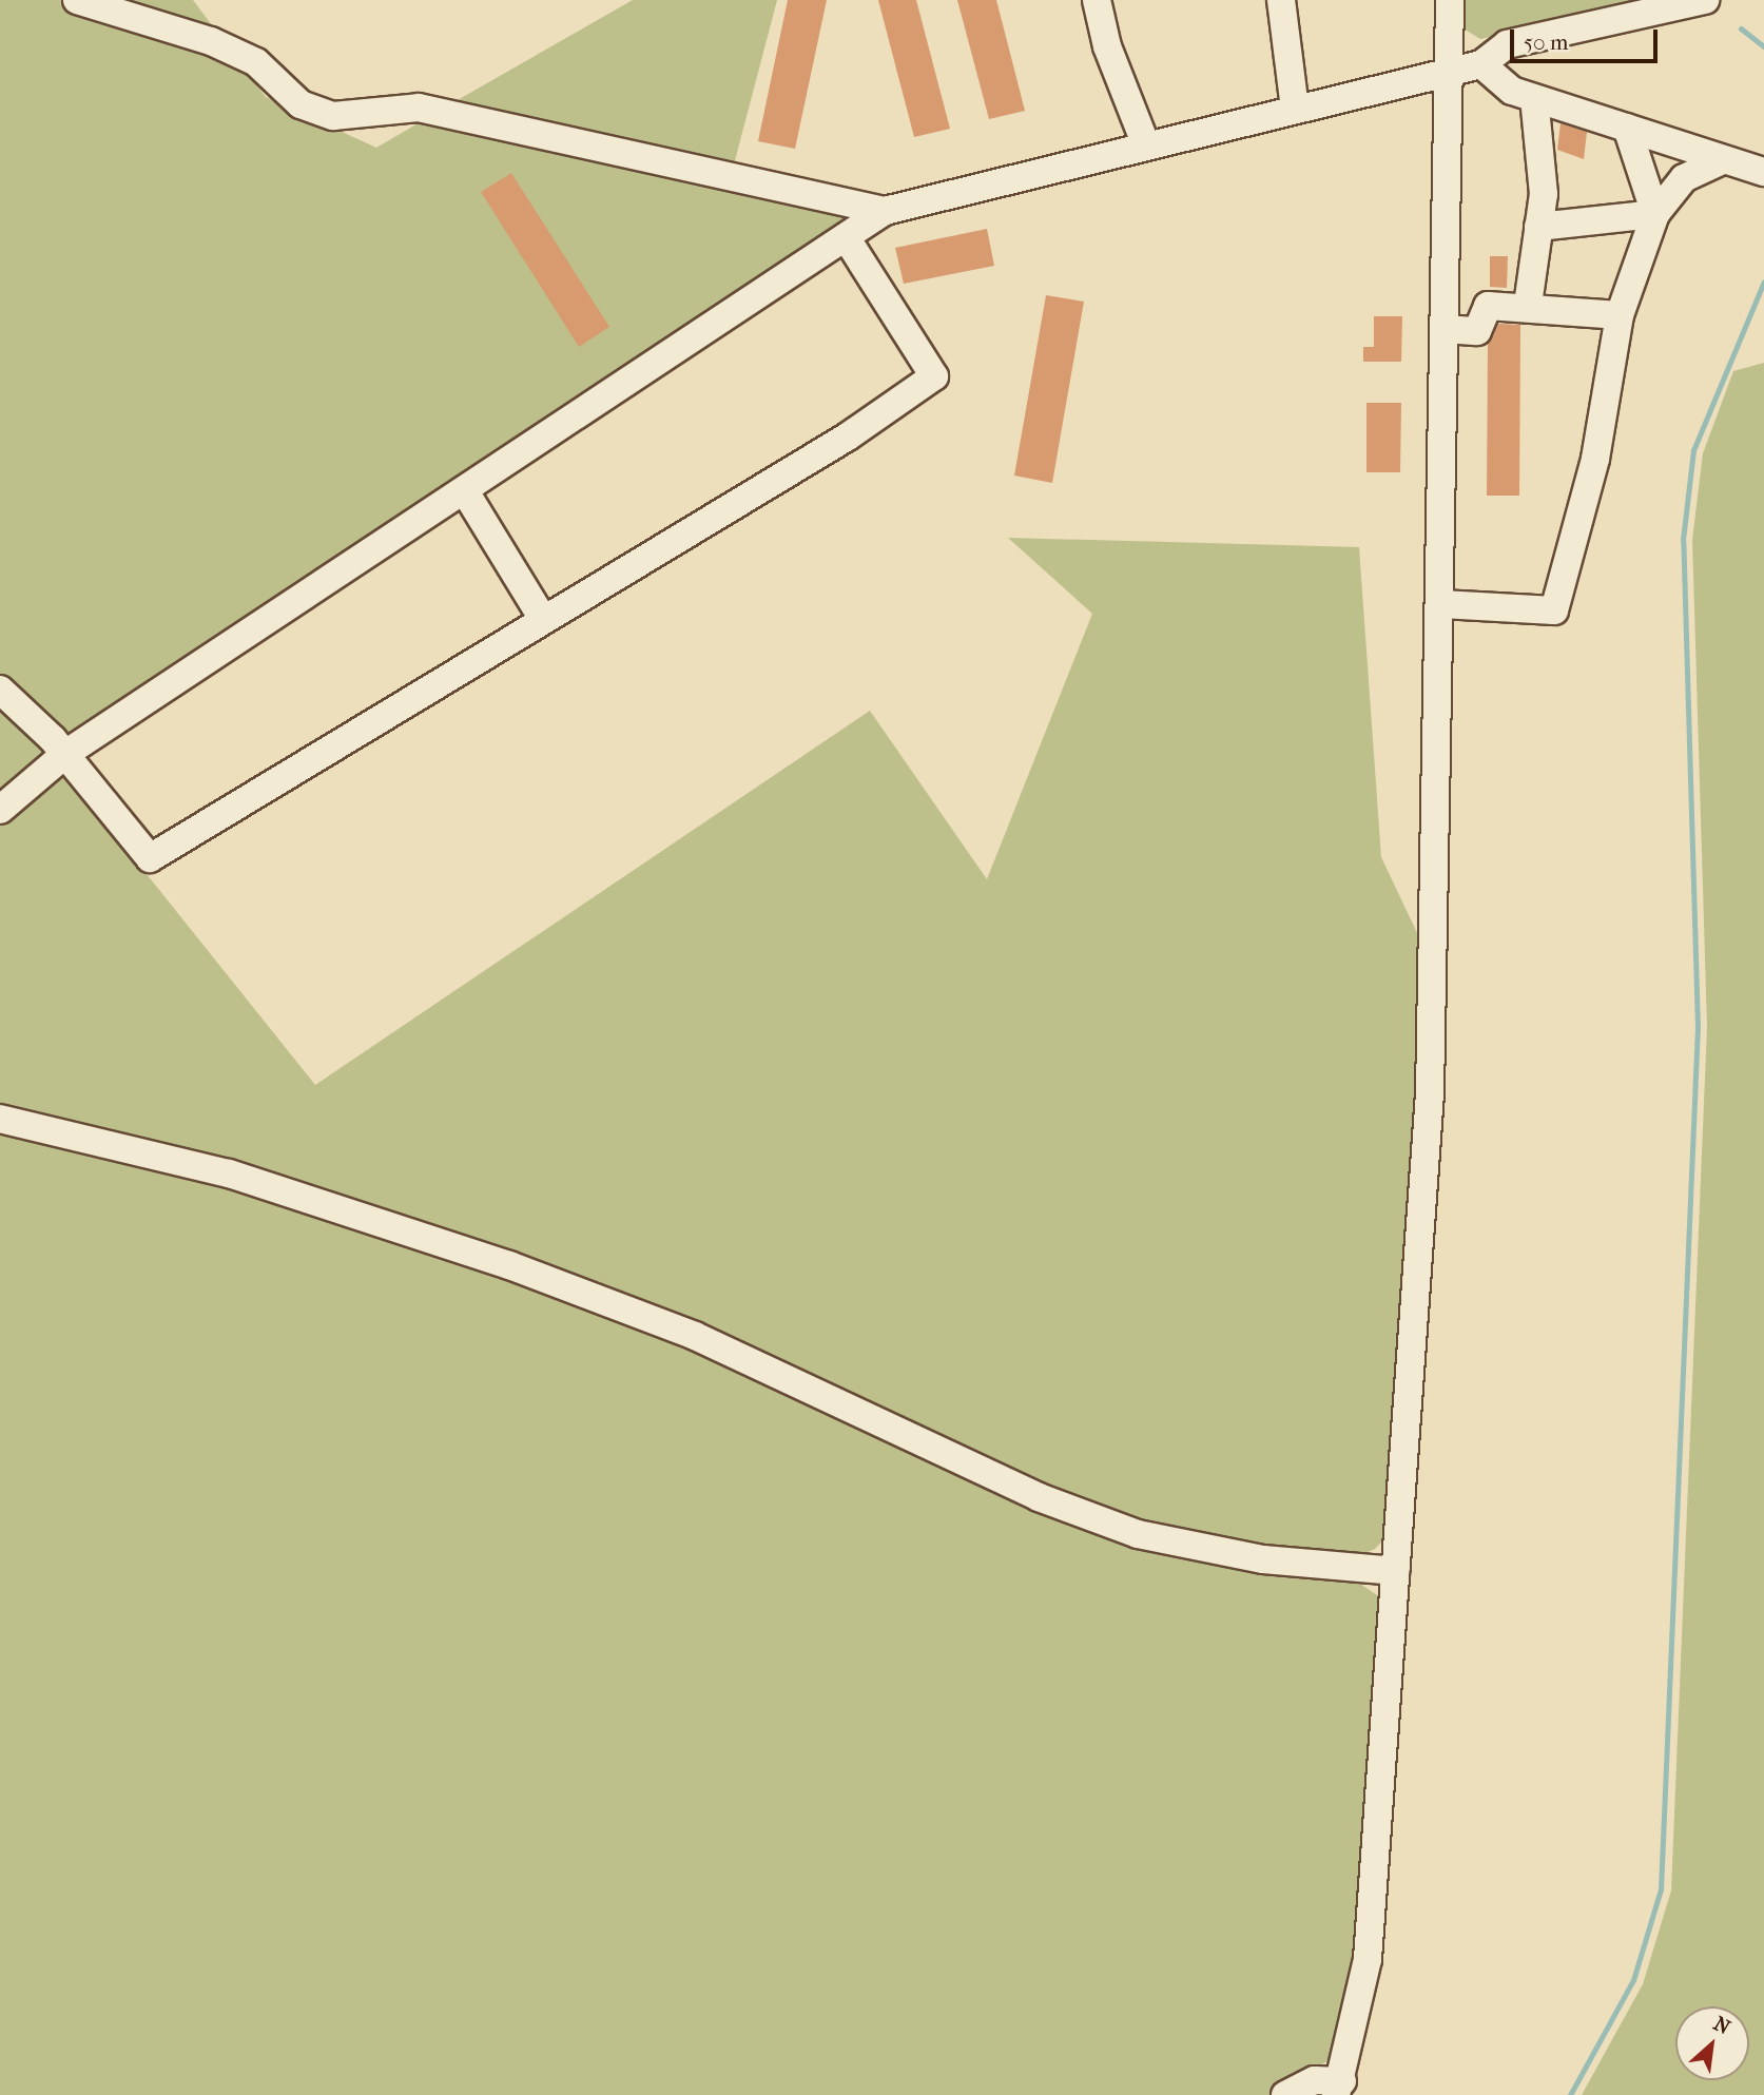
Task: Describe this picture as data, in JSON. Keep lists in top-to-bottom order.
{
  "scale_bar": "50 m",
  "north": "top right"
}
